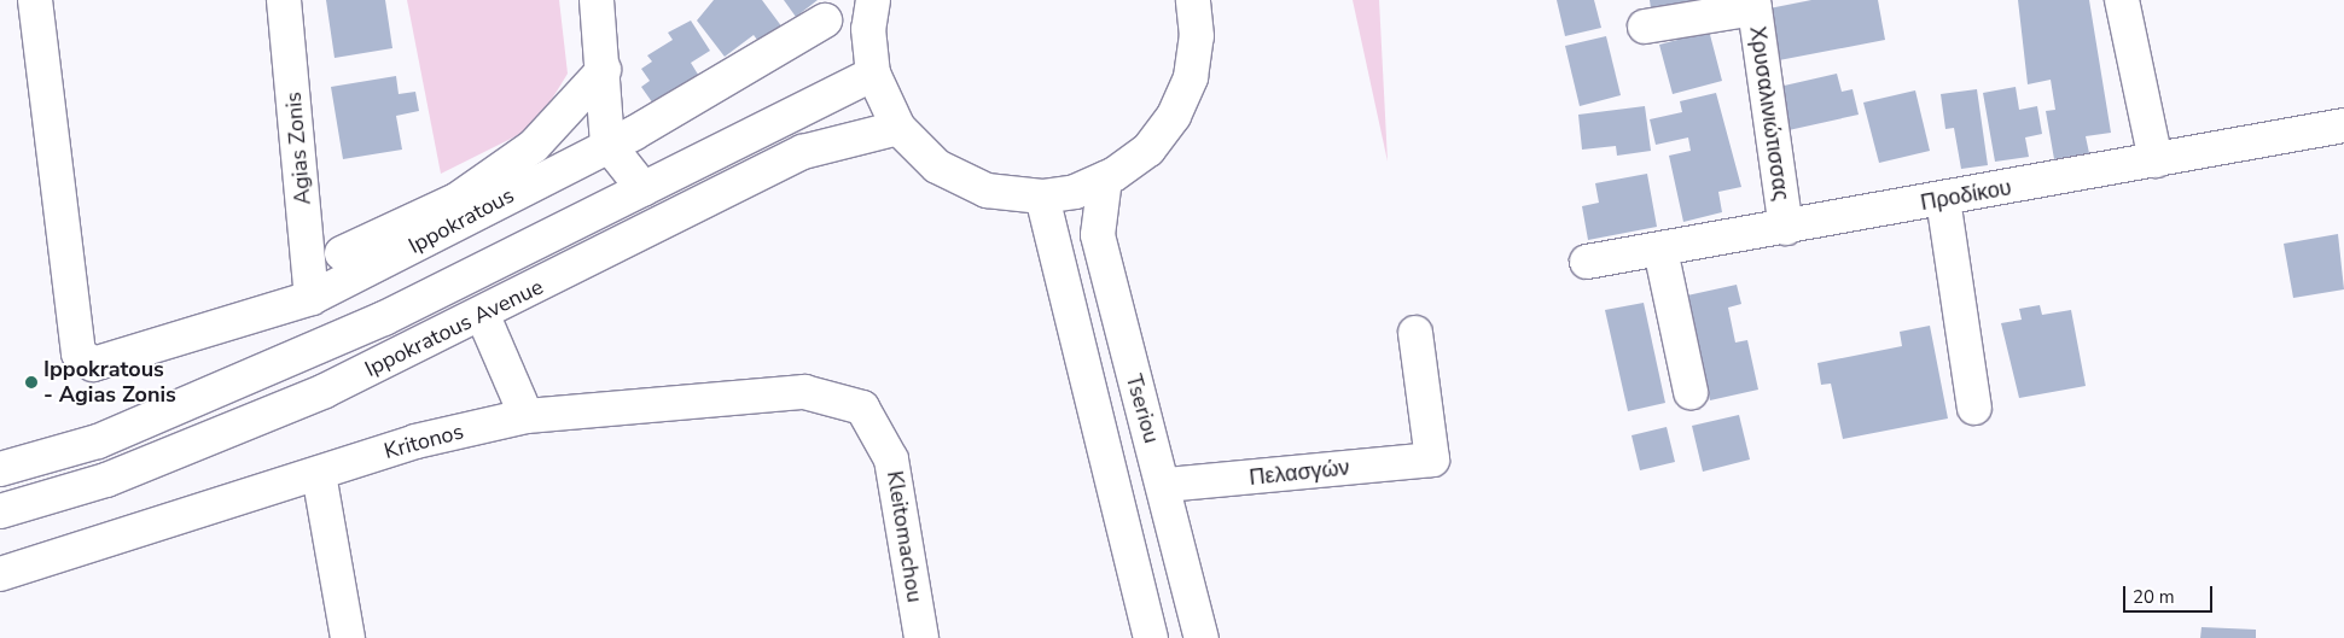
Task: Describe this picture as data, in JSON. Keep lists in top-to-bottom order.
{
  "streets": {
    "street": [
      "Χρυσαλινιώτισσας",
      "Agias Zonis",
      "Προδίκου",
      "Ippokratous",
      "Ippokratous Avenue",
      "Tseriou",
      "Kritonos",
      "Πελασγών",
      "Kleitomachou"
    ]
  },
  "crossings": [
    ["Χρυσαλινιώτισσας", "Προδίκου"],
    ["Agias Zonis", "Ippokratous"],
    ["Tseriou", "Πελασγών"],
    ["Kritonos", "Kleitomachou"]
  ],
  "places": ["Ippokratous - Agias Zonis"],
  "scale_bar": "20 m"
}
